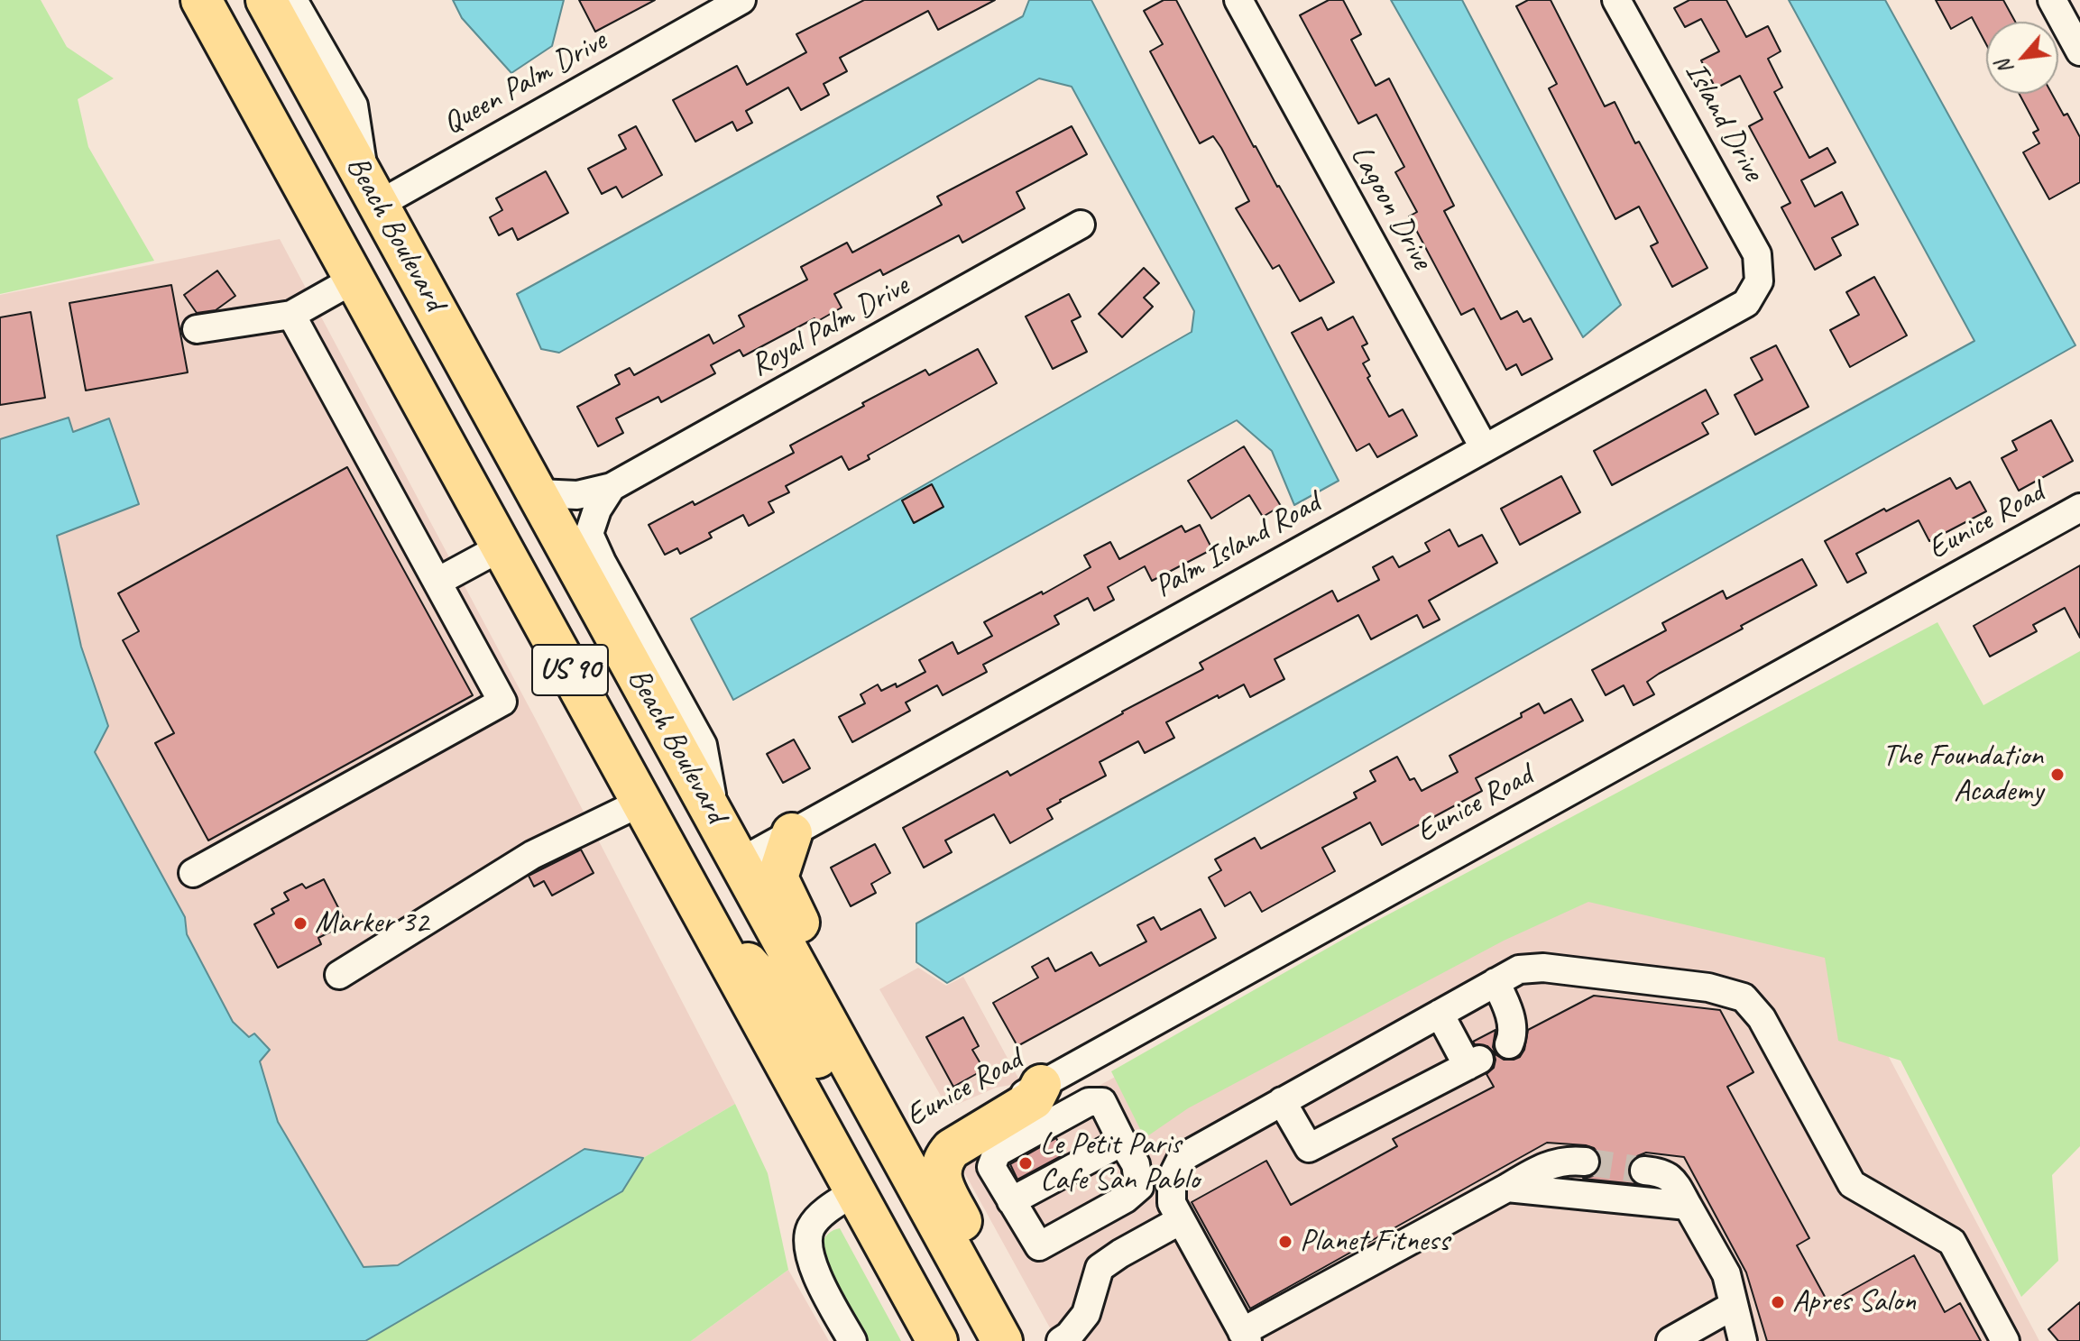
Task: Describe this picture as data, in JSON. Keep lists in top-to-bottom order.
{
  "streets": {
    "highway": ["Beach Boulevard", "US 90"],
    "street": [
      "Queen Palm Drive",
      "Island Drive",
      "Lagoon Drive",
      "Royal Palm Drive",
      "Eunice Road",
      "Palm Island Road"
    ]
  },
  "crossings": [
    ["Queen Palm Drive", "Beach Boulevard"],
    ["Island Drive", "Palm Island Road"],
    ["Lagoon Drive", "Palm Island Road"],
    ["Beach Boulevard", "Royal Palm Drive"],
    ["Beach Boulevard", "Eunice Road"],
    ["Beach Boulevard", "Palm Island Road"]
  ],
  "places": [
    "The Foundation Academy",
    "Marker 32",
    "Le Petit Paris Cafe San Pablo",
    "Planet Fitness",
    "Apres Salon"
  ],
  "north": "bottom left"
}
